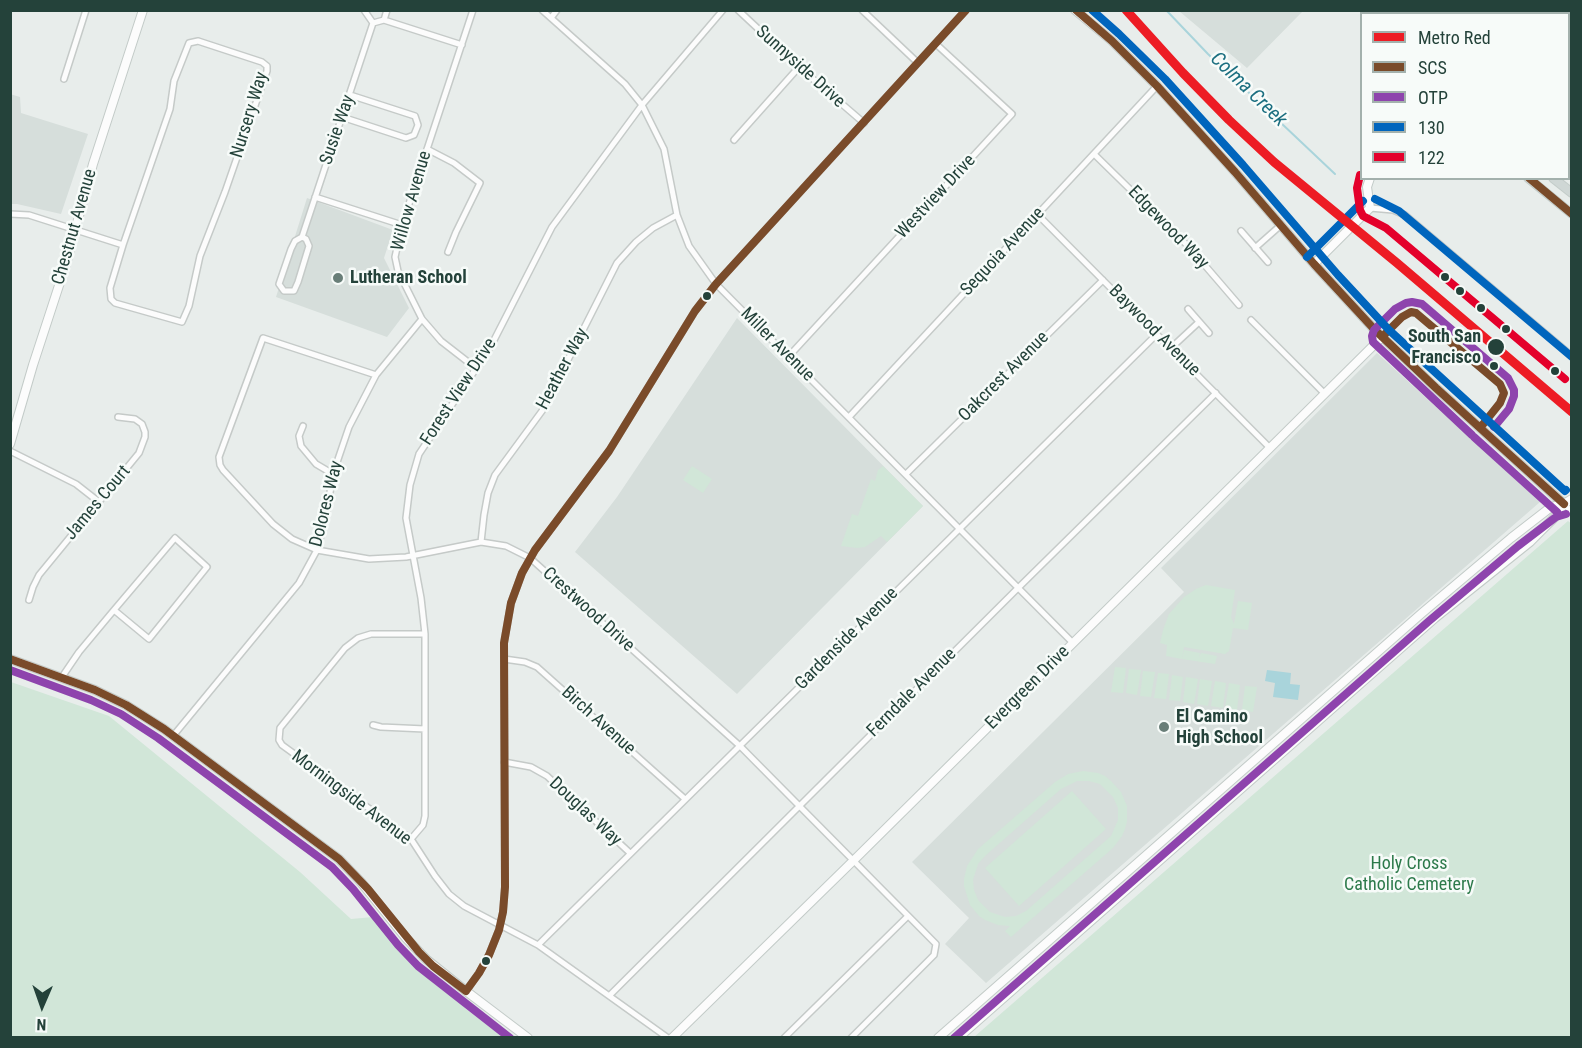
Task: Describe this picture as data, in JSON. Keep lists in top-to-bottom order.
{
  "streets": {
    "street": [
      "Sunnyside Drive",
      "Nursery Way",
      "Susie Way",
      "Westview Drive",
      "Willow Avenue",
      "Chestnut Avenue",
      "Edgewood Way",
      "Sequoia Avenue",
      "Baywood Avenue",
      "Miller Avenue",
      "Heather Way",
      "Oakcrest Avenue",
      "Forest View Drive",
      "James Court",
      "Dolores Way",
      "Crestwood Drive",
      "Gardenside Avenue",
      "Evergreen Drive",
      "Ferndale Avenue",
      "Birch Avenue",
      "Morningside Avenue",
      "Douglas Way"
    ]
  },
  "crossings": [
    ["Westview Drive", "Miller Avenue"],
    ["Willow Avenue", "Forest View Drive"],
    ["Willow Avenue", "Dolores Way"],
    ["Edgewood Way", "Sequoia Avenue"],
    ["Sequoia Avenue", "Baywood Avenue"],
    ["Sequoia Avenue", "Miller Avenue"],
    ["Baywood Avenue", "Oakcrest Avenue"],
    ["Baywood Avenue", "Gardenside Avenue"],
    ["Baywood Avenue", "Evergreen Drive"],
    ["Baywood Avenue", "Ferndale Avenue"],
    ["Miller Avenue", "Heather Way"],
    ["Miller Avenue", "Oakcrest Avenue"],
    ["Miller Avenue", "Forest View Drive"],
    ["Miller Avenue", "Gardenside Avenue"],
    ["Miller Avenue", "Evergreen Drive"],
    ["Miller Avenue", "Ferndale Avenue"],
    ["Heather Way", "Crestwood Drive"],
    ["Forest View Drive", "Crestwood Drive"],
    ["Forest View Drive", "Morningside Avenue"],
    ["Dolores Way", "Crestwood Drive"],
    ["Crestwood Drive", "Gardenside Avenue"],
    ["Crestwood Drive", "Evergreen Drive"],
    ["Crestwood Drive", "Ferndale Avenue"],
    ["Gardenside Avenue", "Birch Avenue"],
    ["Gardenside Avenue", "Morningside Avenue"],
    ["Gardenside Avenue", "Douglas Way"],
    ["Ferndale Avenue", "Morningside Avenue"]
  ],
  "water": ["Colma Creek"],
  "parks": ["Holy Cross Catholic Cemetery"],
  "places": ["Lutheran School", "South San Francisco", "El Camino High School"],
  "lines": [
    "metro line Red",
    "transit line SCS",
    "transit line 130",
    "transit line 122",
    "transit line OTP"
  ],
  "legend": [
    "Metro Red",
    "SCS",
    "OTP",
    "130",
    "122"
  ],
  "north": "bottom"
}
